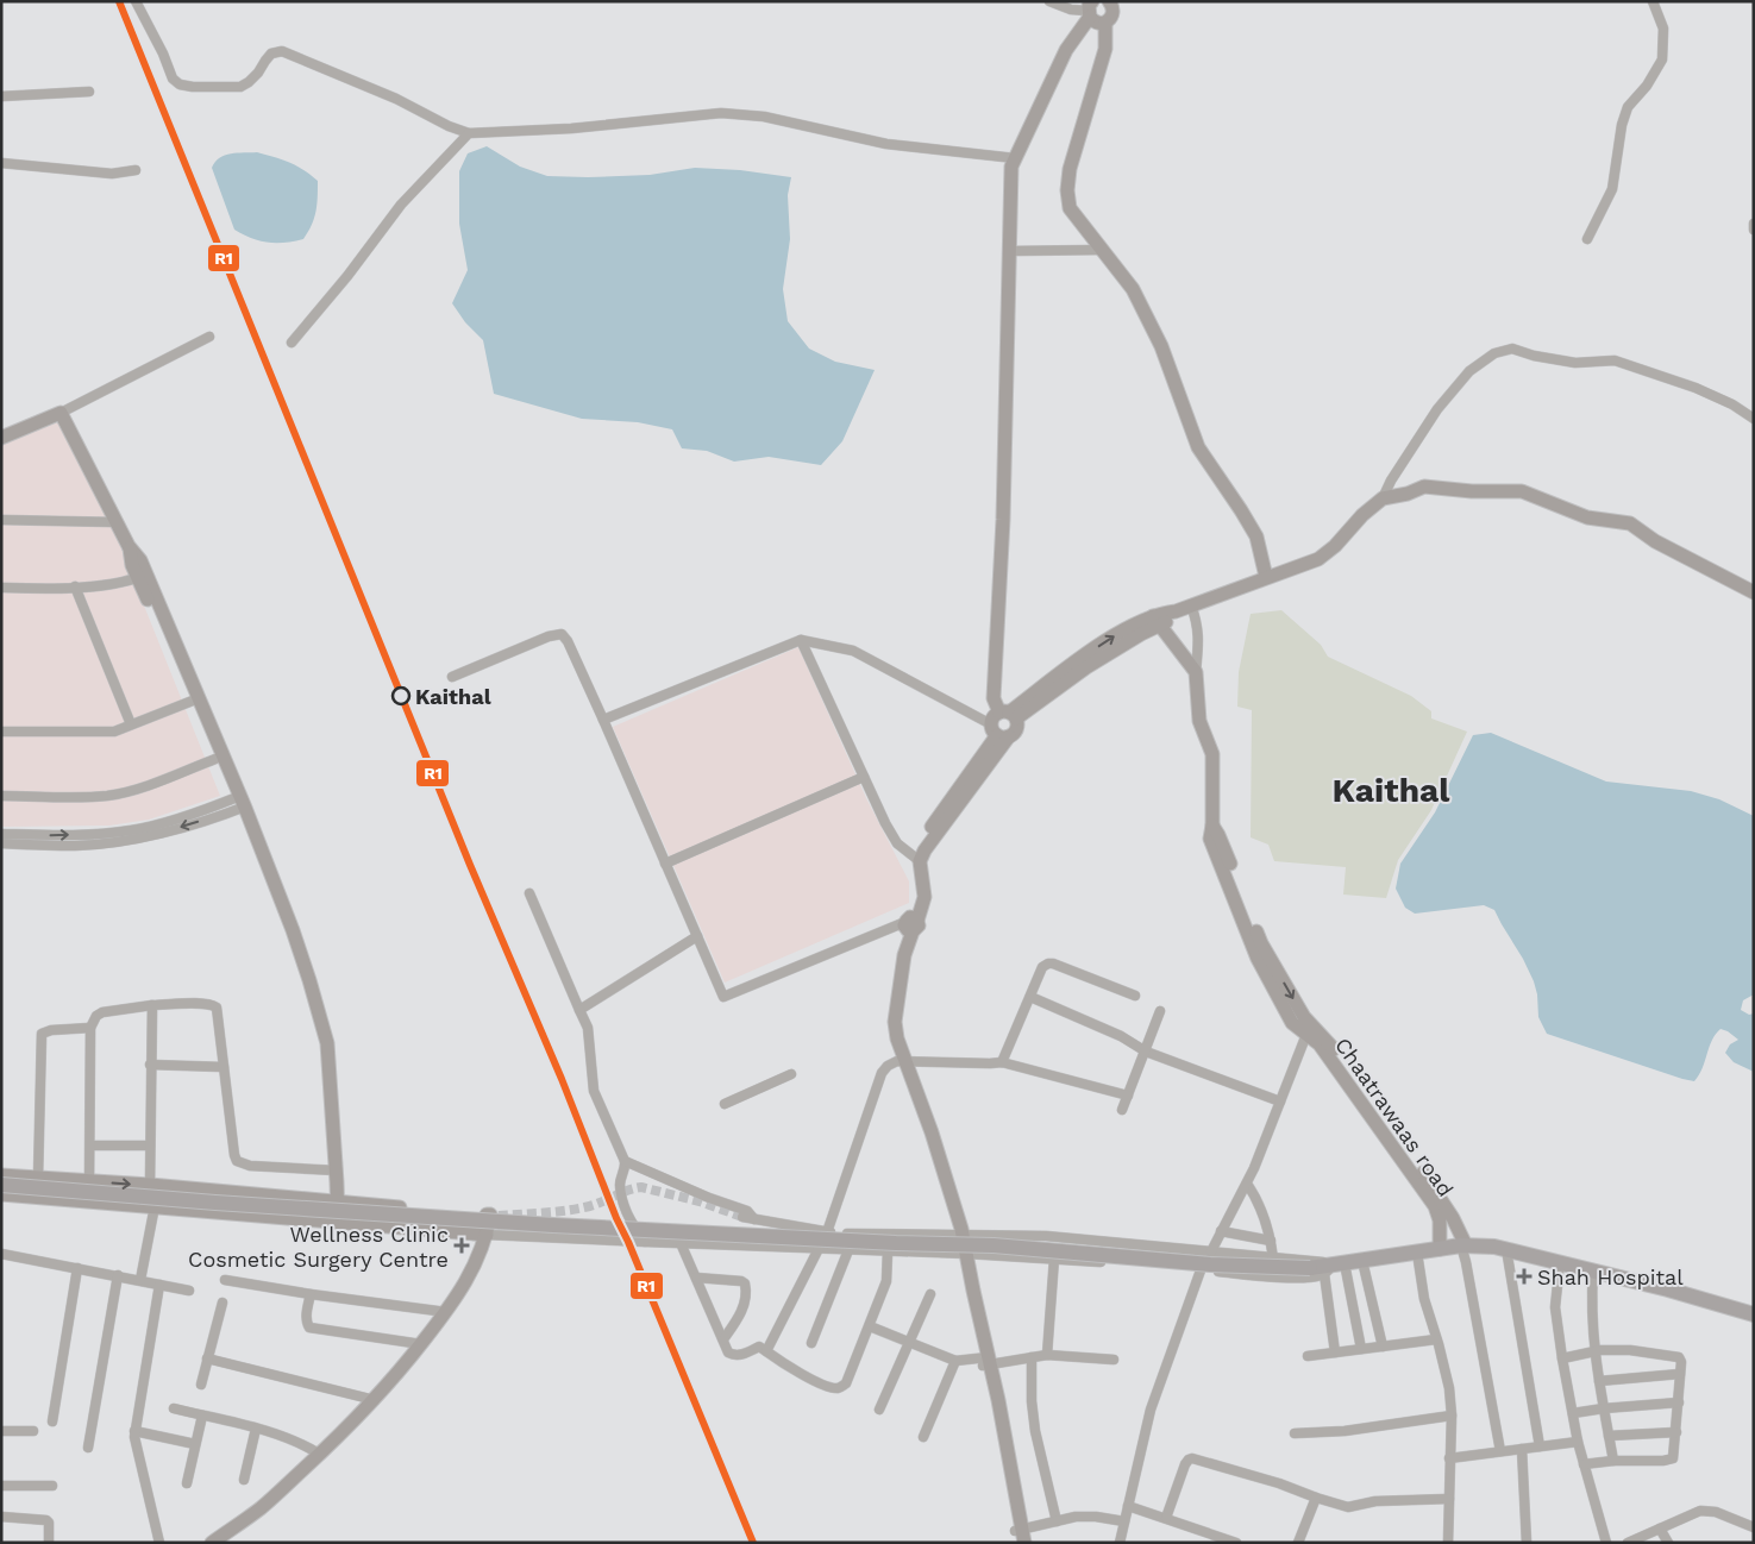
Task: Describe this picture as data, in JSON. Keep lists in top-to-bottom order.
{
  "streets": {
    "street": ["Chaatrawaas road"]
  },
  "districts": ["Kaithal"],
  "places": {
    "other": ["Kaithal"],
    "health": ["Wellness Clinic Cosmetic Surgery Centre", "Shah Hospital"]
  },
  "lines": ["transit line R1"]
}
